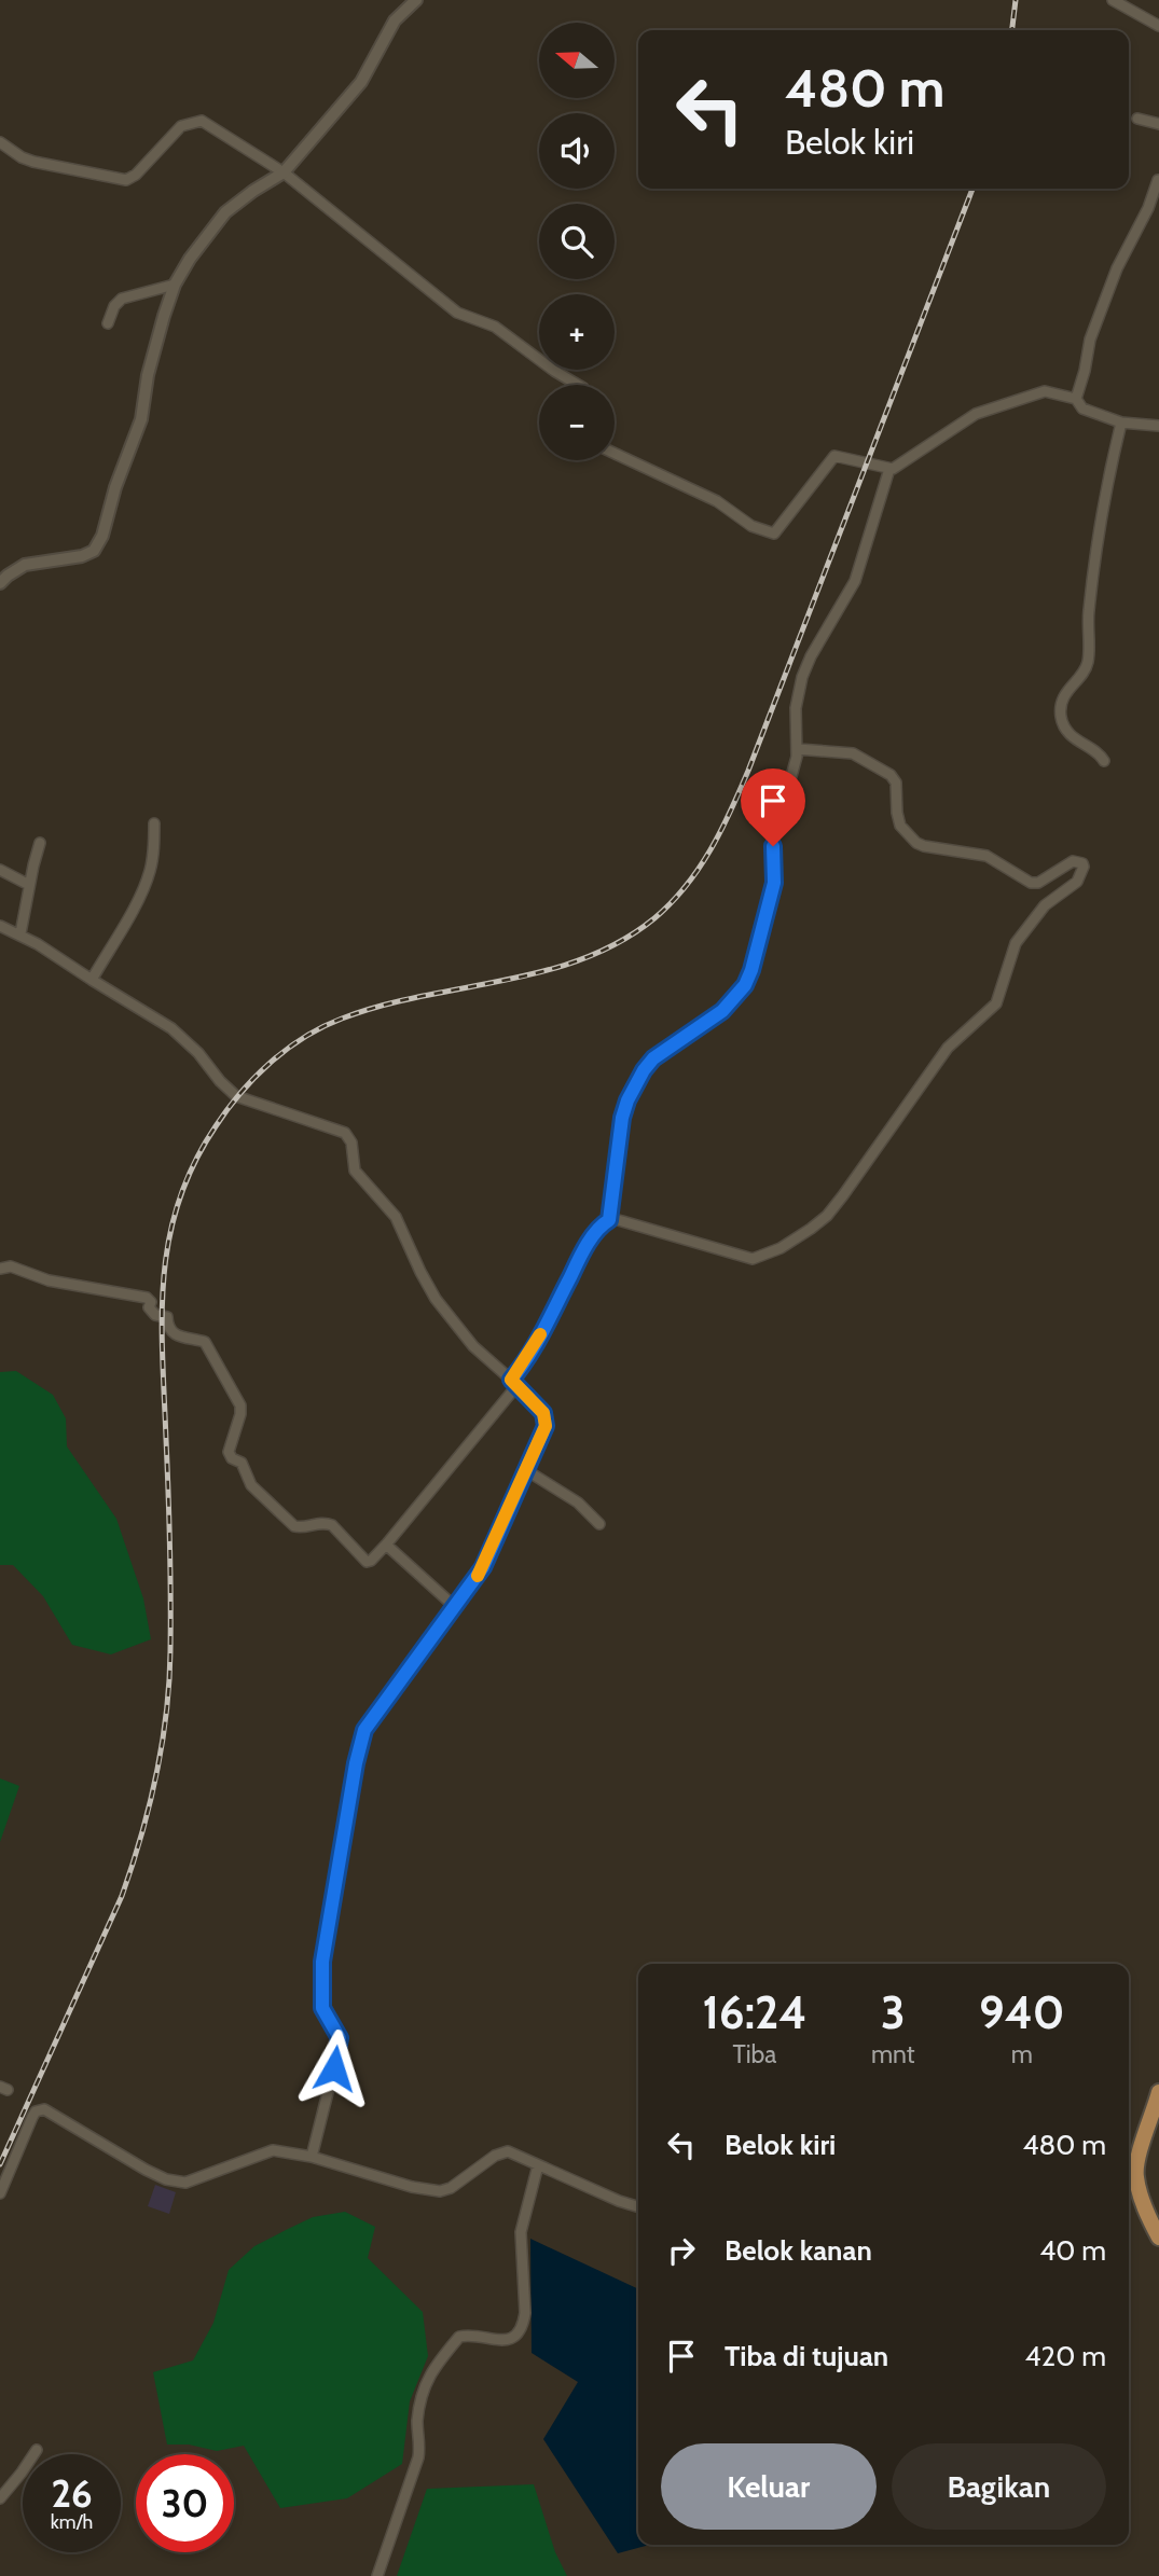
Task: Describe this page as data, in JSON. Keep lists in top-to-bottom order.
{
  "north": "left",
  "page": {
    "map_buttons": ["+", "−"],
    "turn": ["480 m", "Belok kiri"],
    "eta": [
      "16:24",
      "Tiba",
      "3",
      "mnt",
      "940",
      "m"
    ],
    "list": [
      {
        "name": "Belok kiri",
        "value": "480 m"
      },
      {
        "name": "Belok kanan",
        "value": "40 m"
      },
      {
        "name": "Tiba di tujuan",
        "value": "420 m"
      }
    ],
    "buttons": ["Keluar", "Bagikan"],
    "speed": "26 km/h",
    "limit": "30"
  }
}
